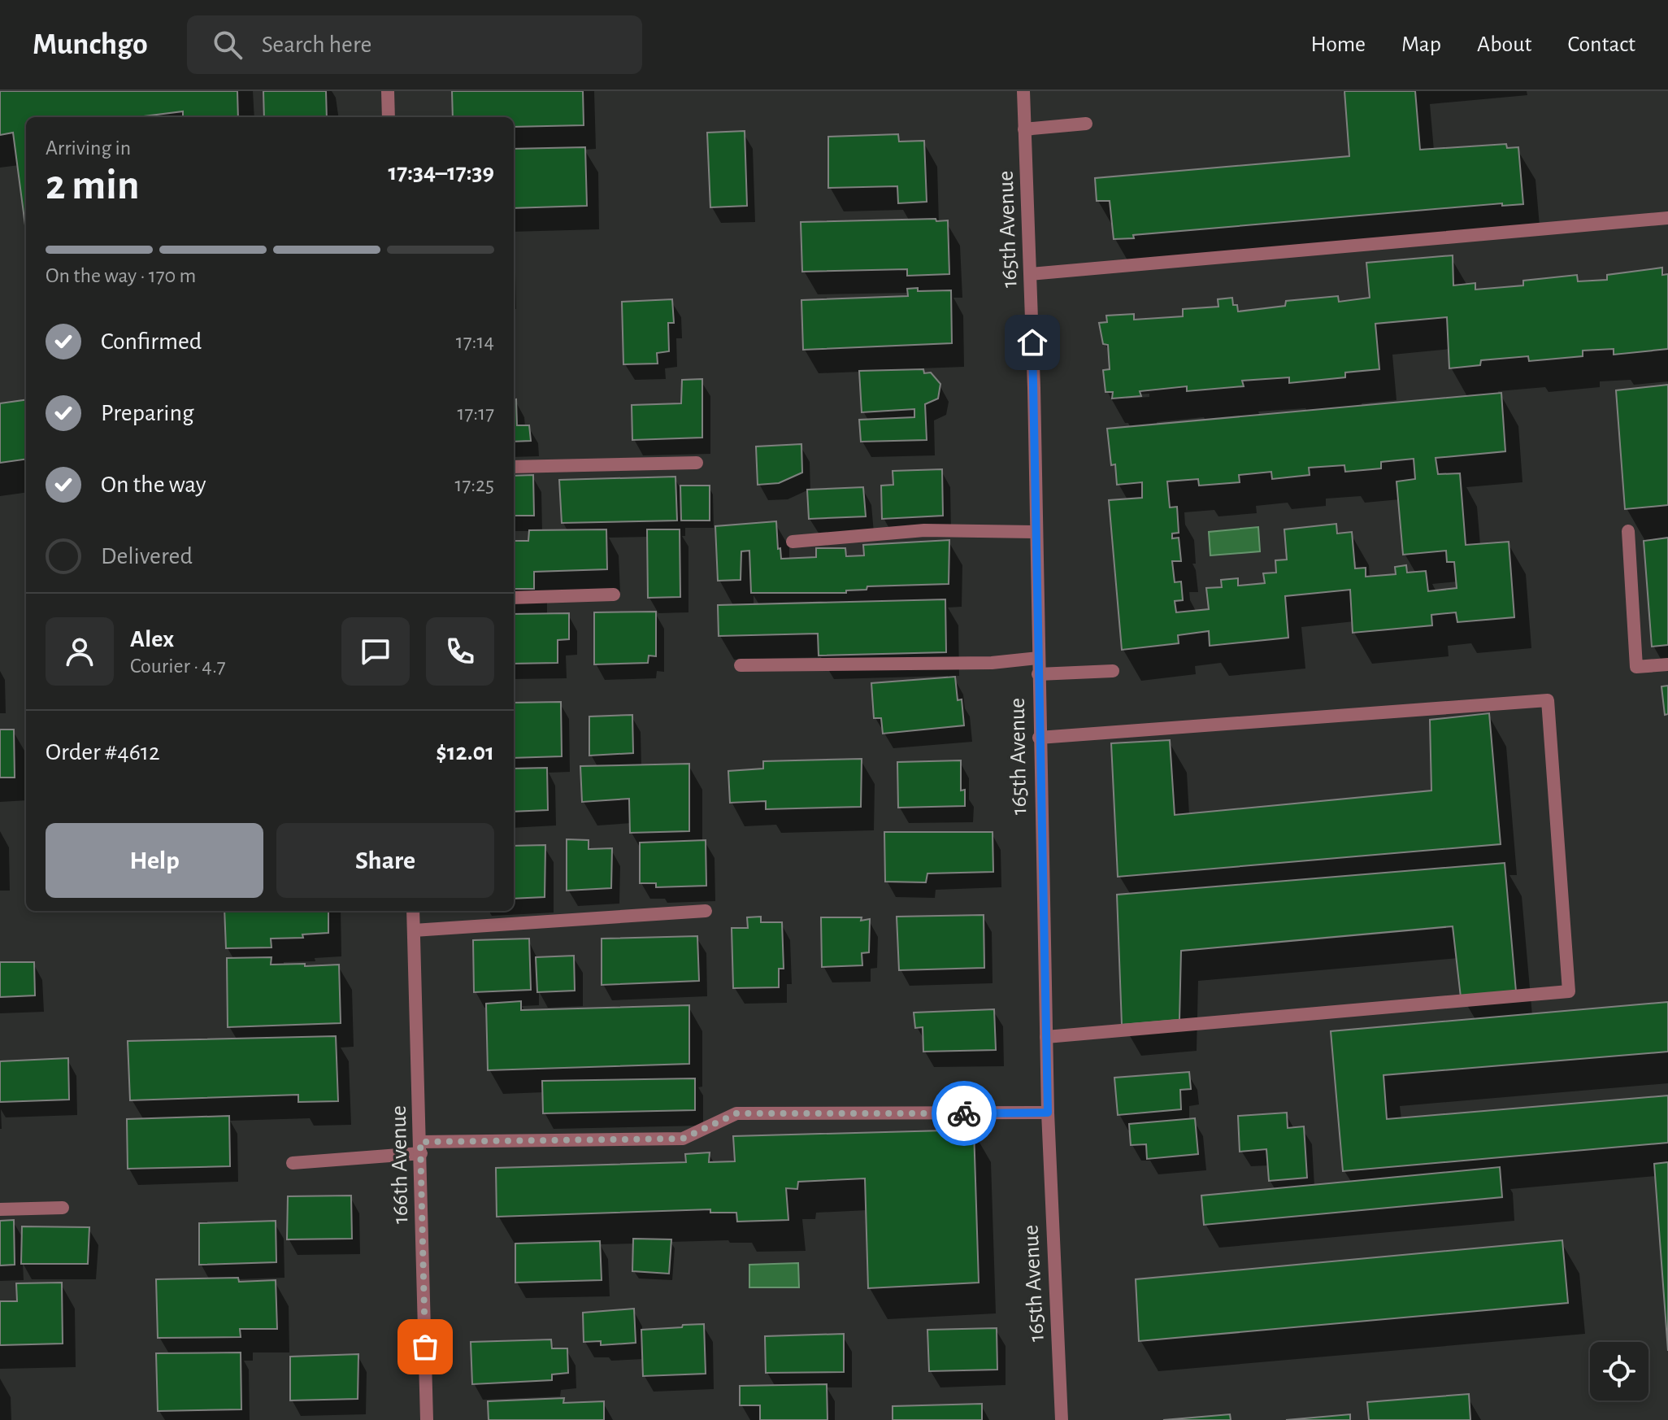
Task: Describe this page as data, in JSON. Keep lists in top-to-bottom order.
{
  "streets": {
    "street": ["165th Avenue", "166th Avenue"]
  },
  "page": {
    "header": "Munchgo",
    "search": "Search here",
    "nav": [
      "Home",
      "Map",
      "About",
      "Contact"
    ],
    "heading": ["2 min", "Arriving in", "17:34–17:39"],
    "panel": [
      "Alex",
      "Courier · 4.7",
      "Order #4612",
      "$12.01"
    ],
    "bar": "On the way · 170 m",
    "list": [
      ["Confirmed", "17:14"],
      ["Preparing", "17:17"],
      ["On the way", "17:25"],
      "Delivered"
    ],
    "buttons": ["Help", "Share"]
  }
}
